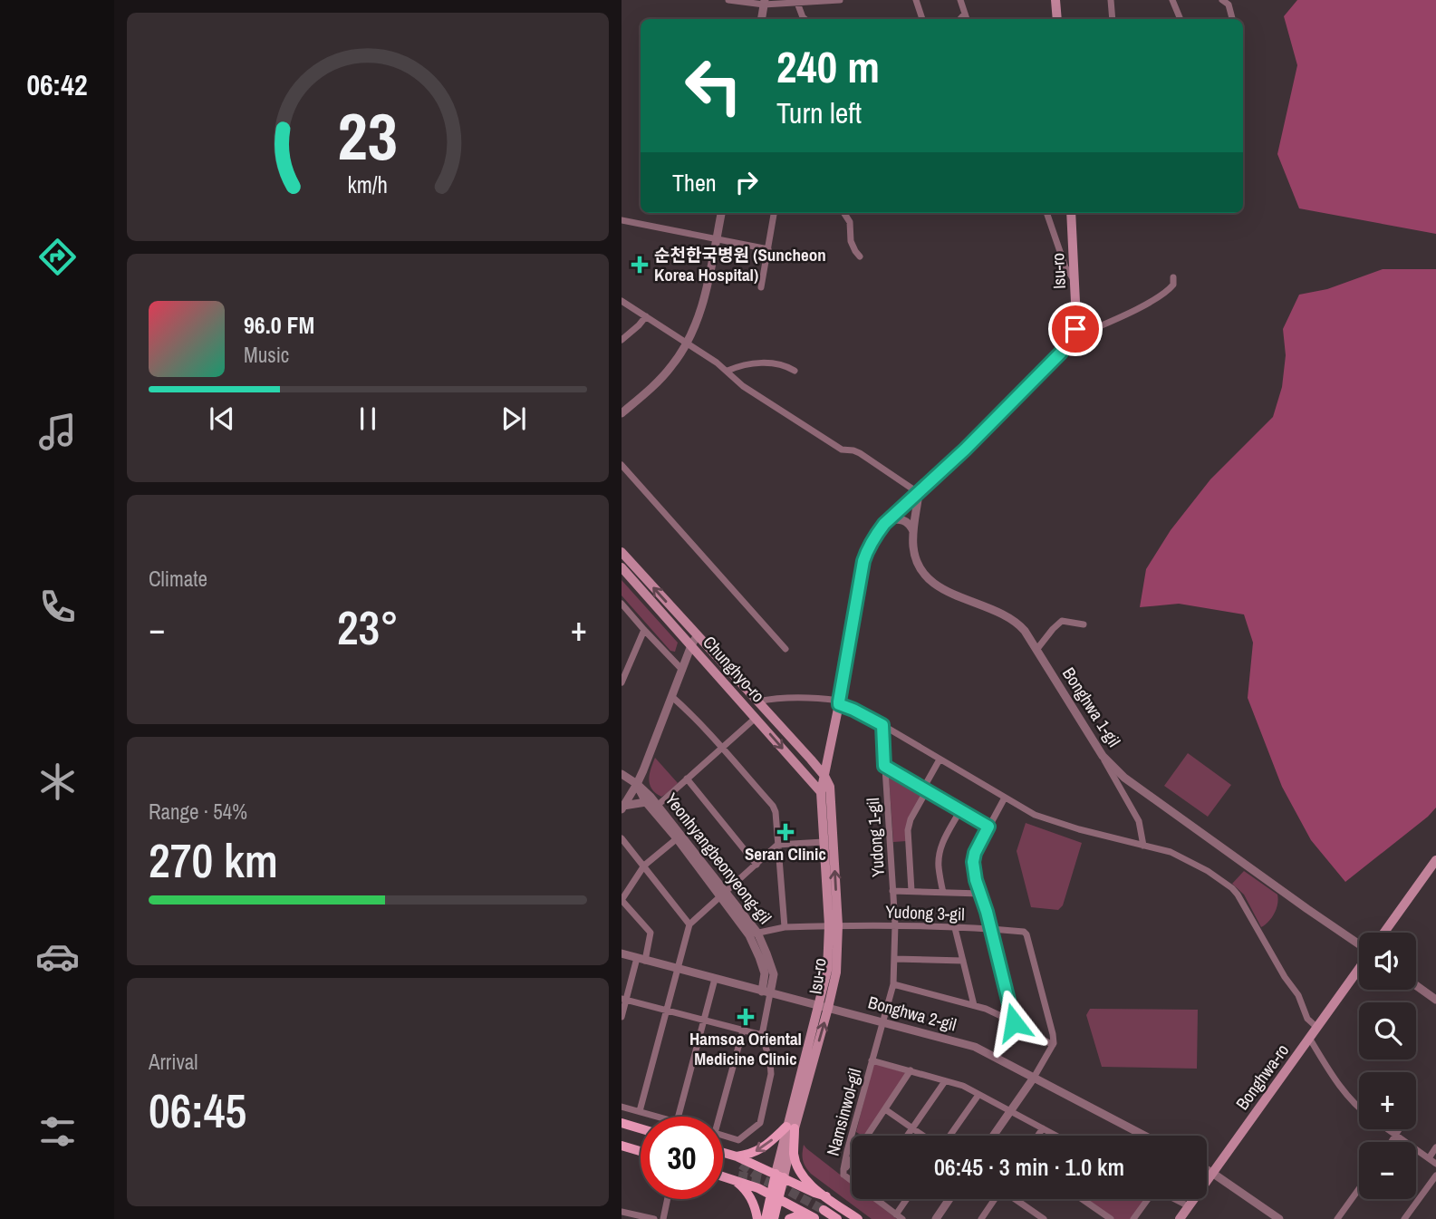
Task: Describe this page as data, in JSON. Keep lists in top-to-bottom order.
{
  "streets": {
    "main road": ["Isu-ro", "Chunghyo-ro", "Bonghwa-ro"],
    "street": [
      "Bonghwa 1-gil",
      "Yudong 1-gil",
      "Yeonhyangbeonyeong-gil",
      "Yudong 3-gil",
      "Bonghwa 2-gil",
      "Namsinwol-gil"
    ]
  },
  "crossings": [
    ["Isu-ro", "Chunghyo-ro"],
    ["Isu-ro", "Bonghwa 1-gil"],
    ["Isu-ro", "Yudong 3-gil"],
    ["Isu-ro", "Bonghwa 2-gil"],
    ["Chunghyo-ro", "Yudong 1-gil"],
    ["Chunghyo-ro", "Bonghwa-ro"],
    ["Yudong 1-gil", "Yudong 3-gil"],
    ["Yudong 1-gil", "Bonghwa 2-gil"],
    ["Yudong 1-gil", "Namsinwol-gil"],
    ["Yeonhyangbeonyeong-gil", "Yudong 3-gil"],
    ["Yeonhyangbeonyeong-gil", "Bonghwa 2-gil"],
    ["Bonghwa 2-gil", "Namsinwol-gil"]
  ],
  "places": {
    "health": ["순천한국병원 (Suncheon Korea Hospital)", "Seran Clinic", "Hamsoa Oriental Medicine Clinic"]
  },
  "page": {
    "tabs": "06:42",
    "turn": ["240 m", "Turn left"],
    "then": "Then",
    "song": ["96.0 FM", "Music"],
    "tile": [
      "Climate",
      ["Range · 54%", "270 km"],
      ["Arrival", "06:45"]
    ],
    "heat": ["−", "23°", "+"],
    "map_buttons": ["+", "−"],
    "limit": "30",
    "trip": "06:45 · 3 min · 1.0 km",
    "gauge": ["23", "km/h"]
  }
}
